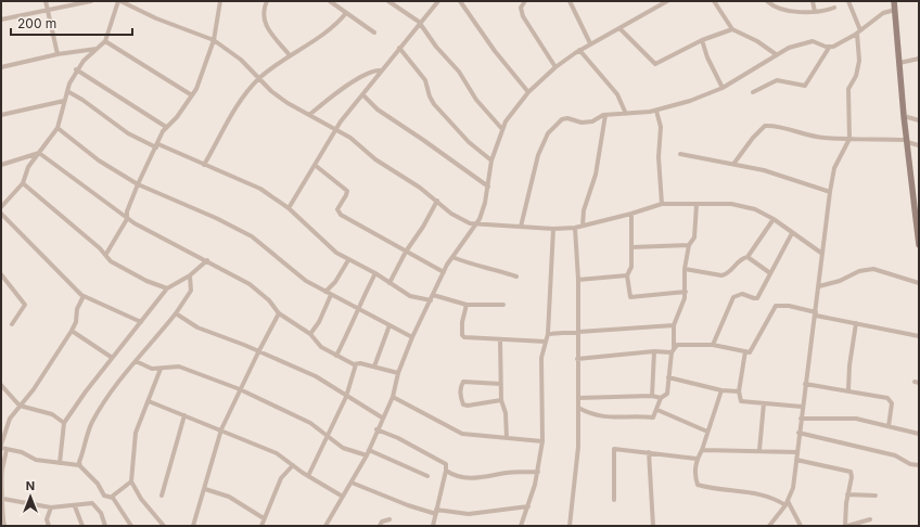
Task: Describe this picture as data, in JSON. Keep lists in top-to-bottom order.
{
  "scale_bar": "200 m",
  "north": "top"
}
